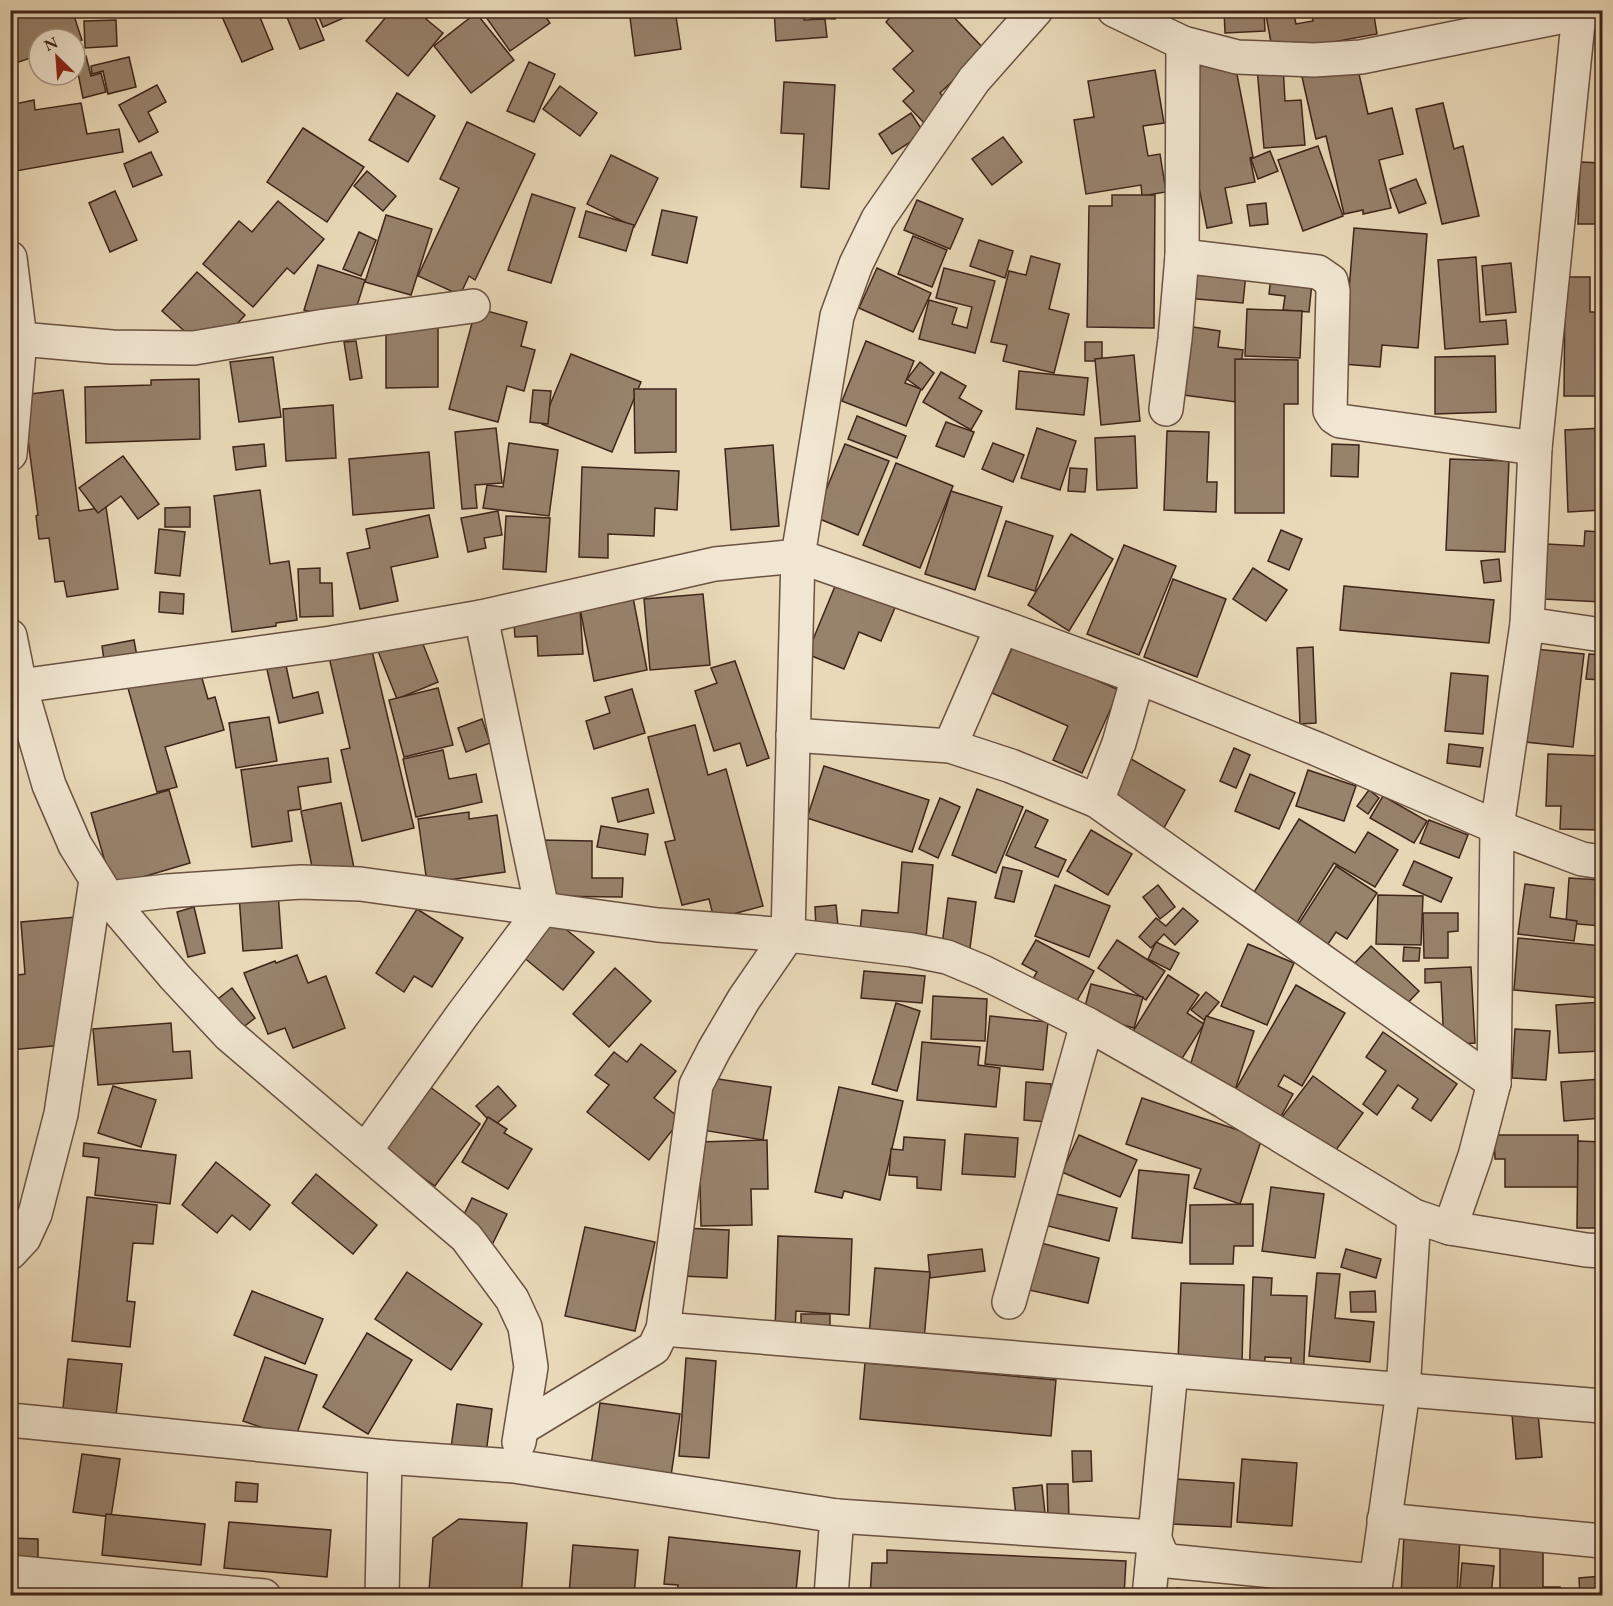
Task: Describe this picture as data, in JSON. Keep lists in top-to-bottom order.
{
  "north": "top left"
}
